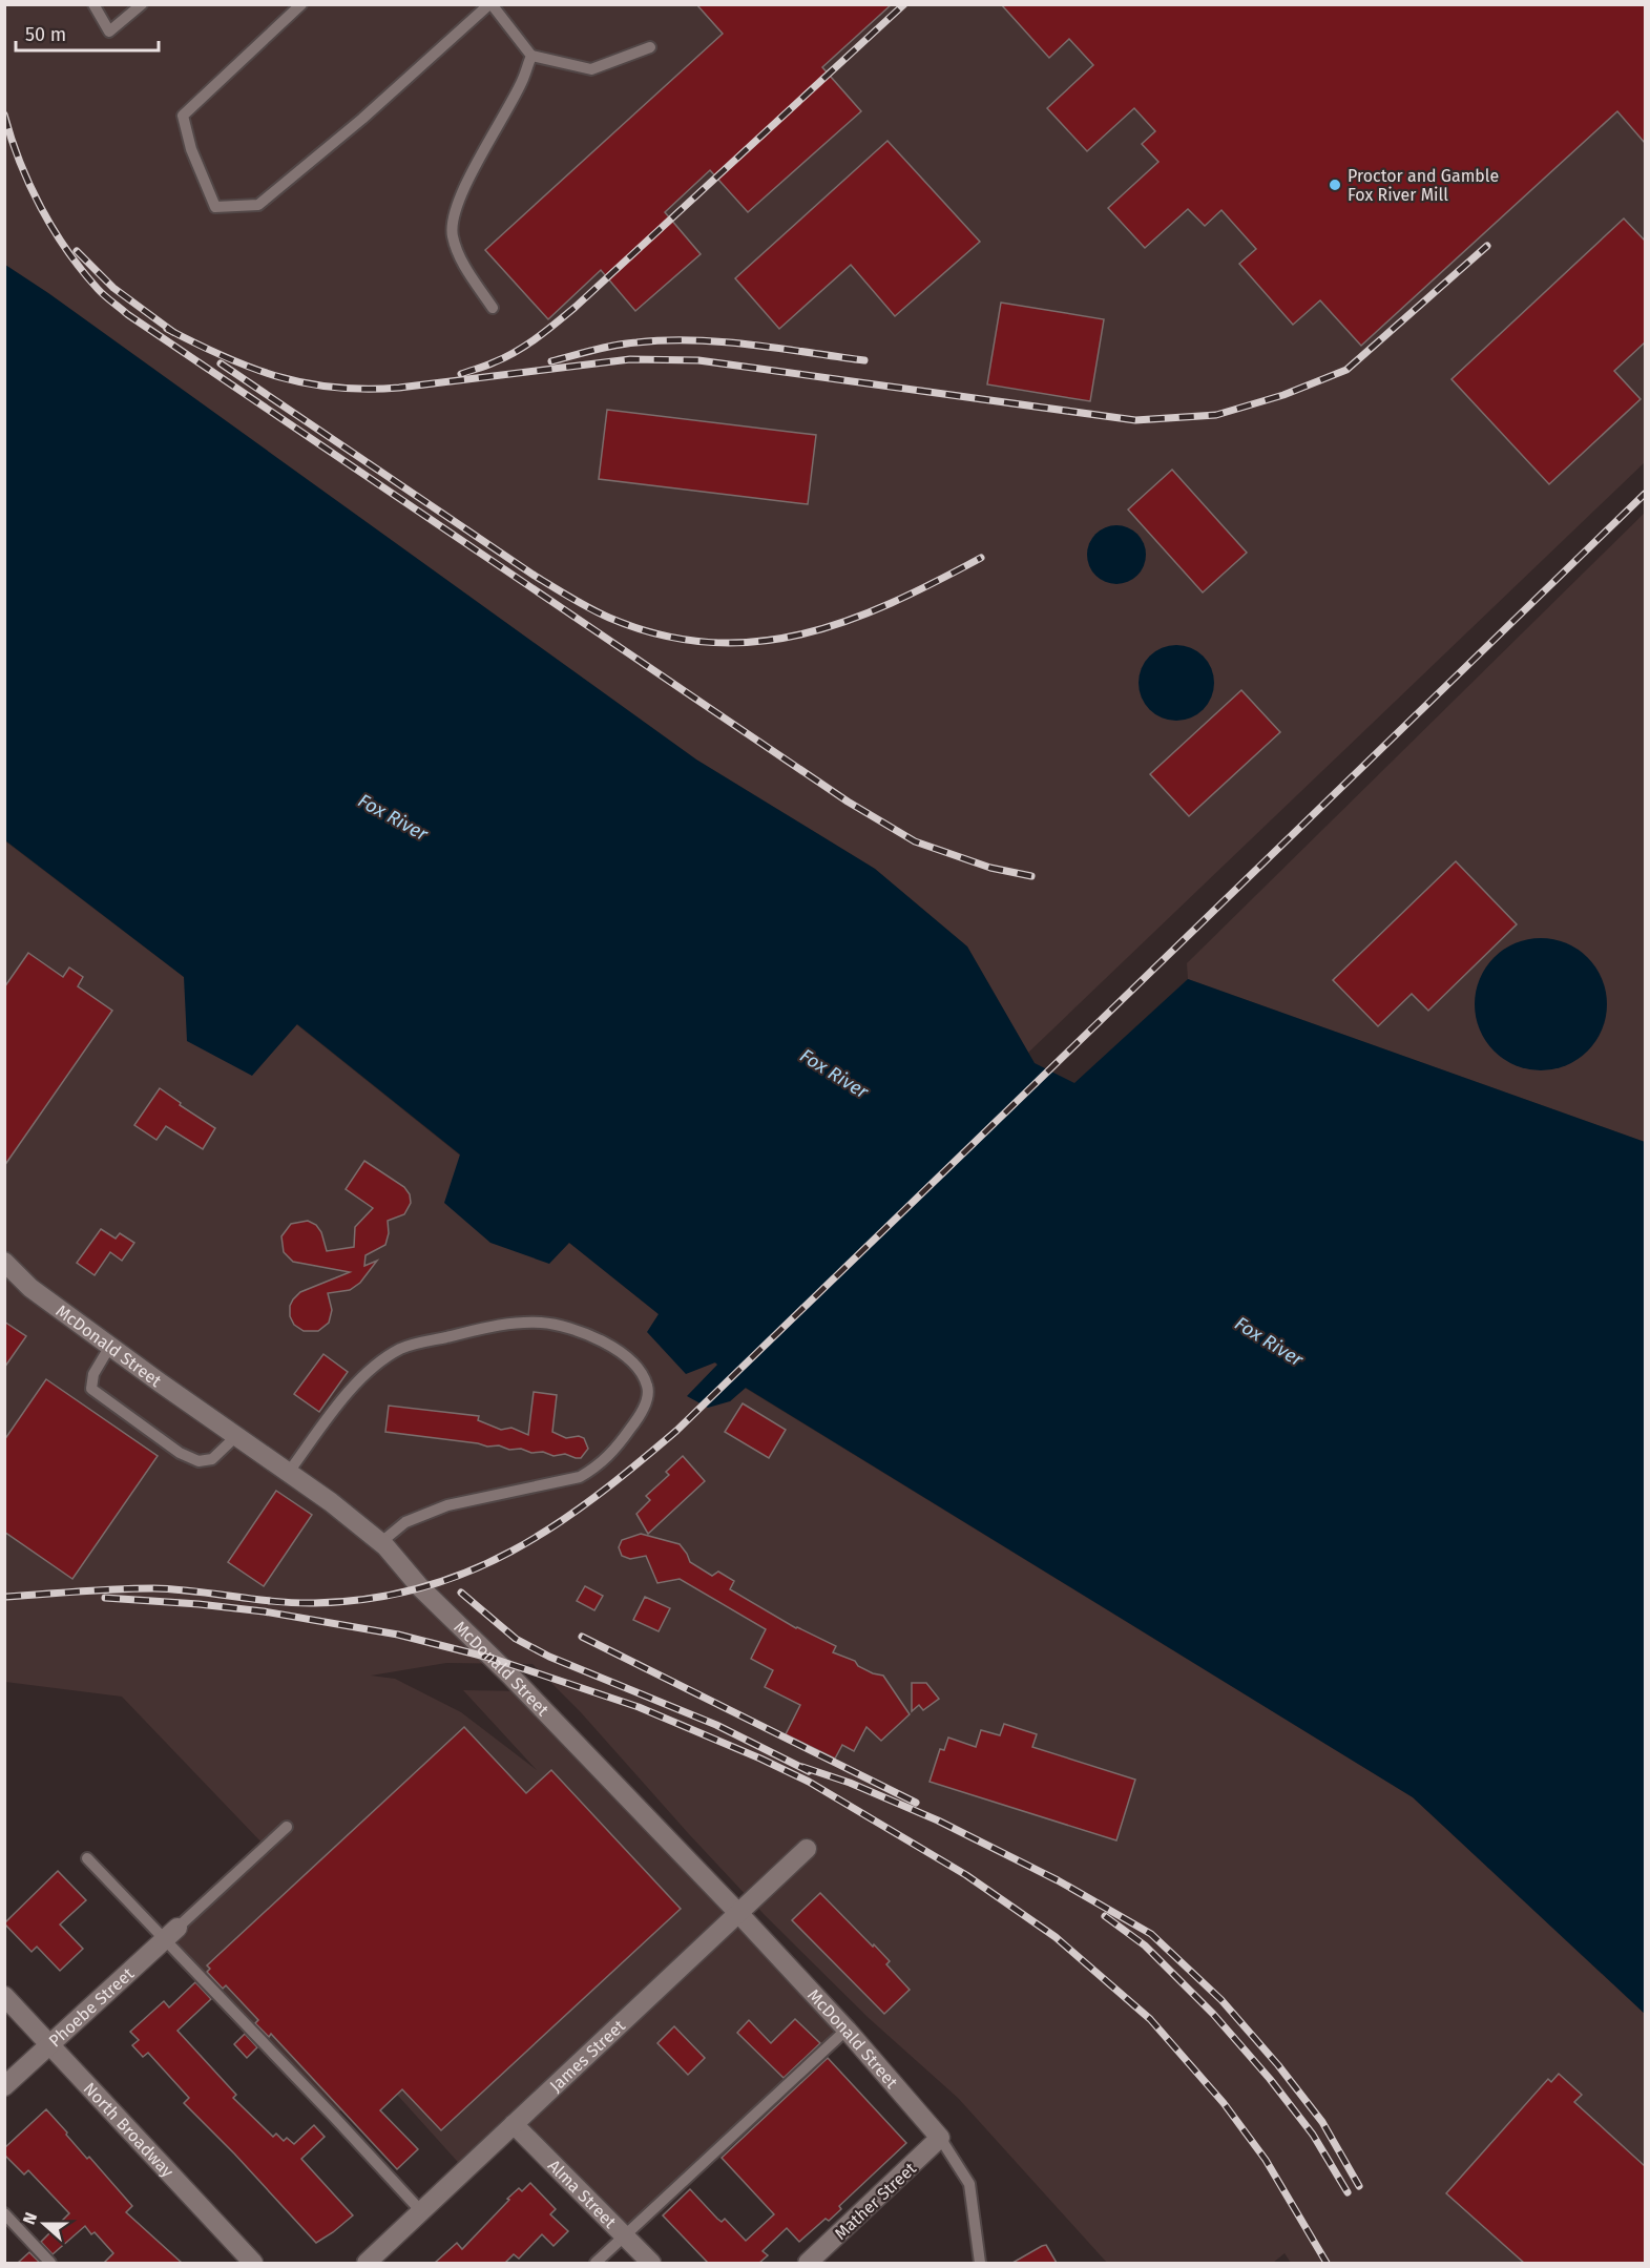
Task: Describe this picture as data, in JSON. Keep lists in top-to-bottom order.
{
  "streets": {
    "street": [
      "McDonald Street",
      "Phoebe Street",
      "James Street",
      "North Broadway",
      "Alma Street",
      "Mather Street"
    ]
  },
  "crossings": [
    ["McDonald Street", "James Street"],
    ["McDonald Street", "Mather Street"],
    ["Phoebe Street", "North Broadway"],
    ["James Street", "Alma Street"]
  ],
  "water": ["Fox River"],
  "places": ["Proctor and Gamble Fox River Mill"],
  "scale_bar": "50 m",
  "north": "left"
}
